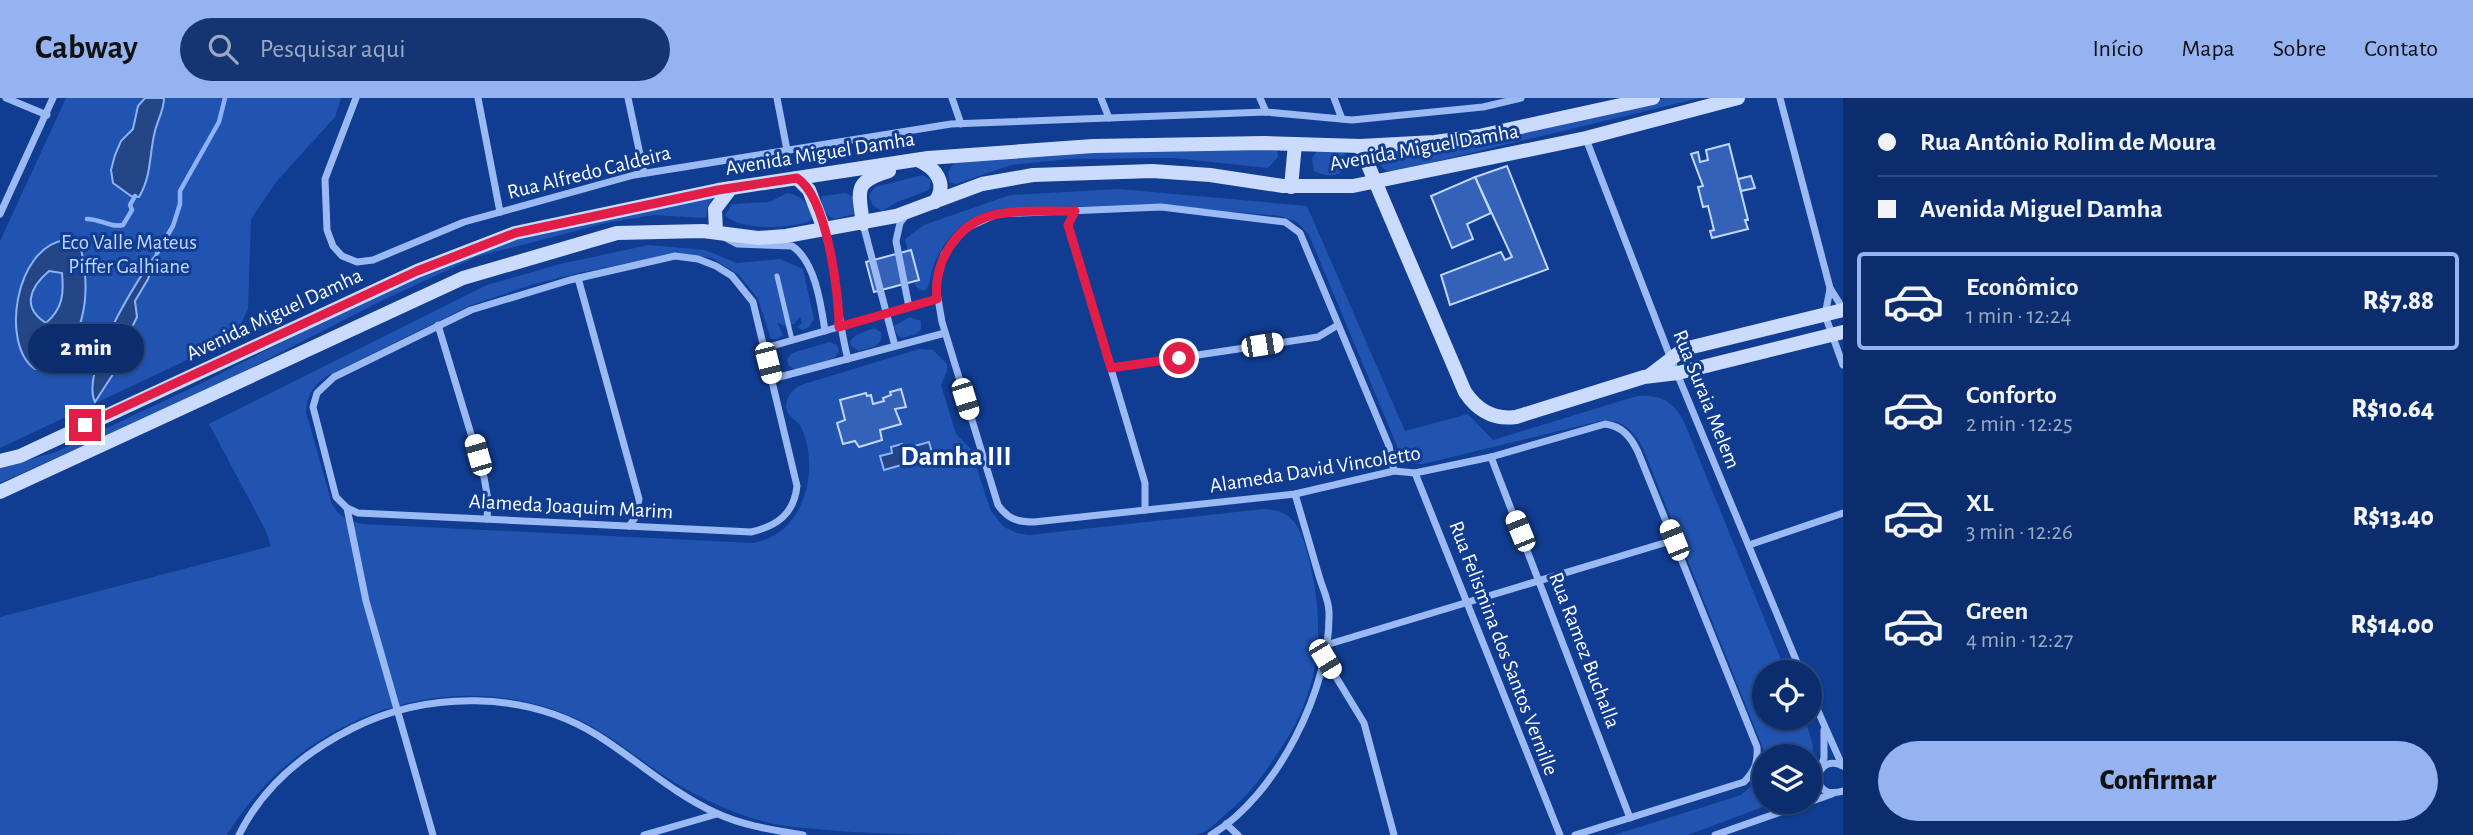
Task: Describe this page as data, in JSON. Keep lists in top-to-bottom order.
{
  "streets": {
    "street": [
      "Avenida Miguel Damha",
      "Rua Alfredo Caldeira",
      "Rua Suraia Melem",
      "Alameda David Vincoletto",
      "Alameda Joaquim Marim",
      "Rua Felismina dos Santos Vernille",
      "Rua Ramez Buchalla"
    ]
  },
  "crossings": [
    ["Avenida Miguel Damha", "Rua Suraia Melem"],
    ["Alameda David Vincoletto", "Rua Felismina dos Santos Vernille"],
    ["Alameda David Vincoletto", "Rua Ramez Buchalla"]
  ],
  "districts": ["Damha III"],
  "parks": ["Eco Valle Mateus Piffer Galhiane"],
  "page": {
    "header": "Cabway",
    "search": "Pesquisar aqui",
    "nav": [
      "Início",
      "Mapa",
      "Sobre",
      "Contato"
    ],
    "banner": ["Rua Antônio Rolim de Moura", "Avenida Miguel Damha"],
    "list": [
      {
        "name": "Econômico",
        "note": "1 min · 12:24",
        "value": "R$7.88"
      },
      {
        "name": "Conforto",
        "note": "2 min · 12:25",
        "value": "R$10.64"
      },
      {
        "name": "XL",
        "note": "3 min · 12:26",
        "value": "R$13.40"
      },
      {
        "name": "Green",
        "note": "4 min · 12:27",
        "value": "R$14.00"
      }
    ],
    "bubble": "2 min",
    "buttons": "Confirmar"
  }
}
